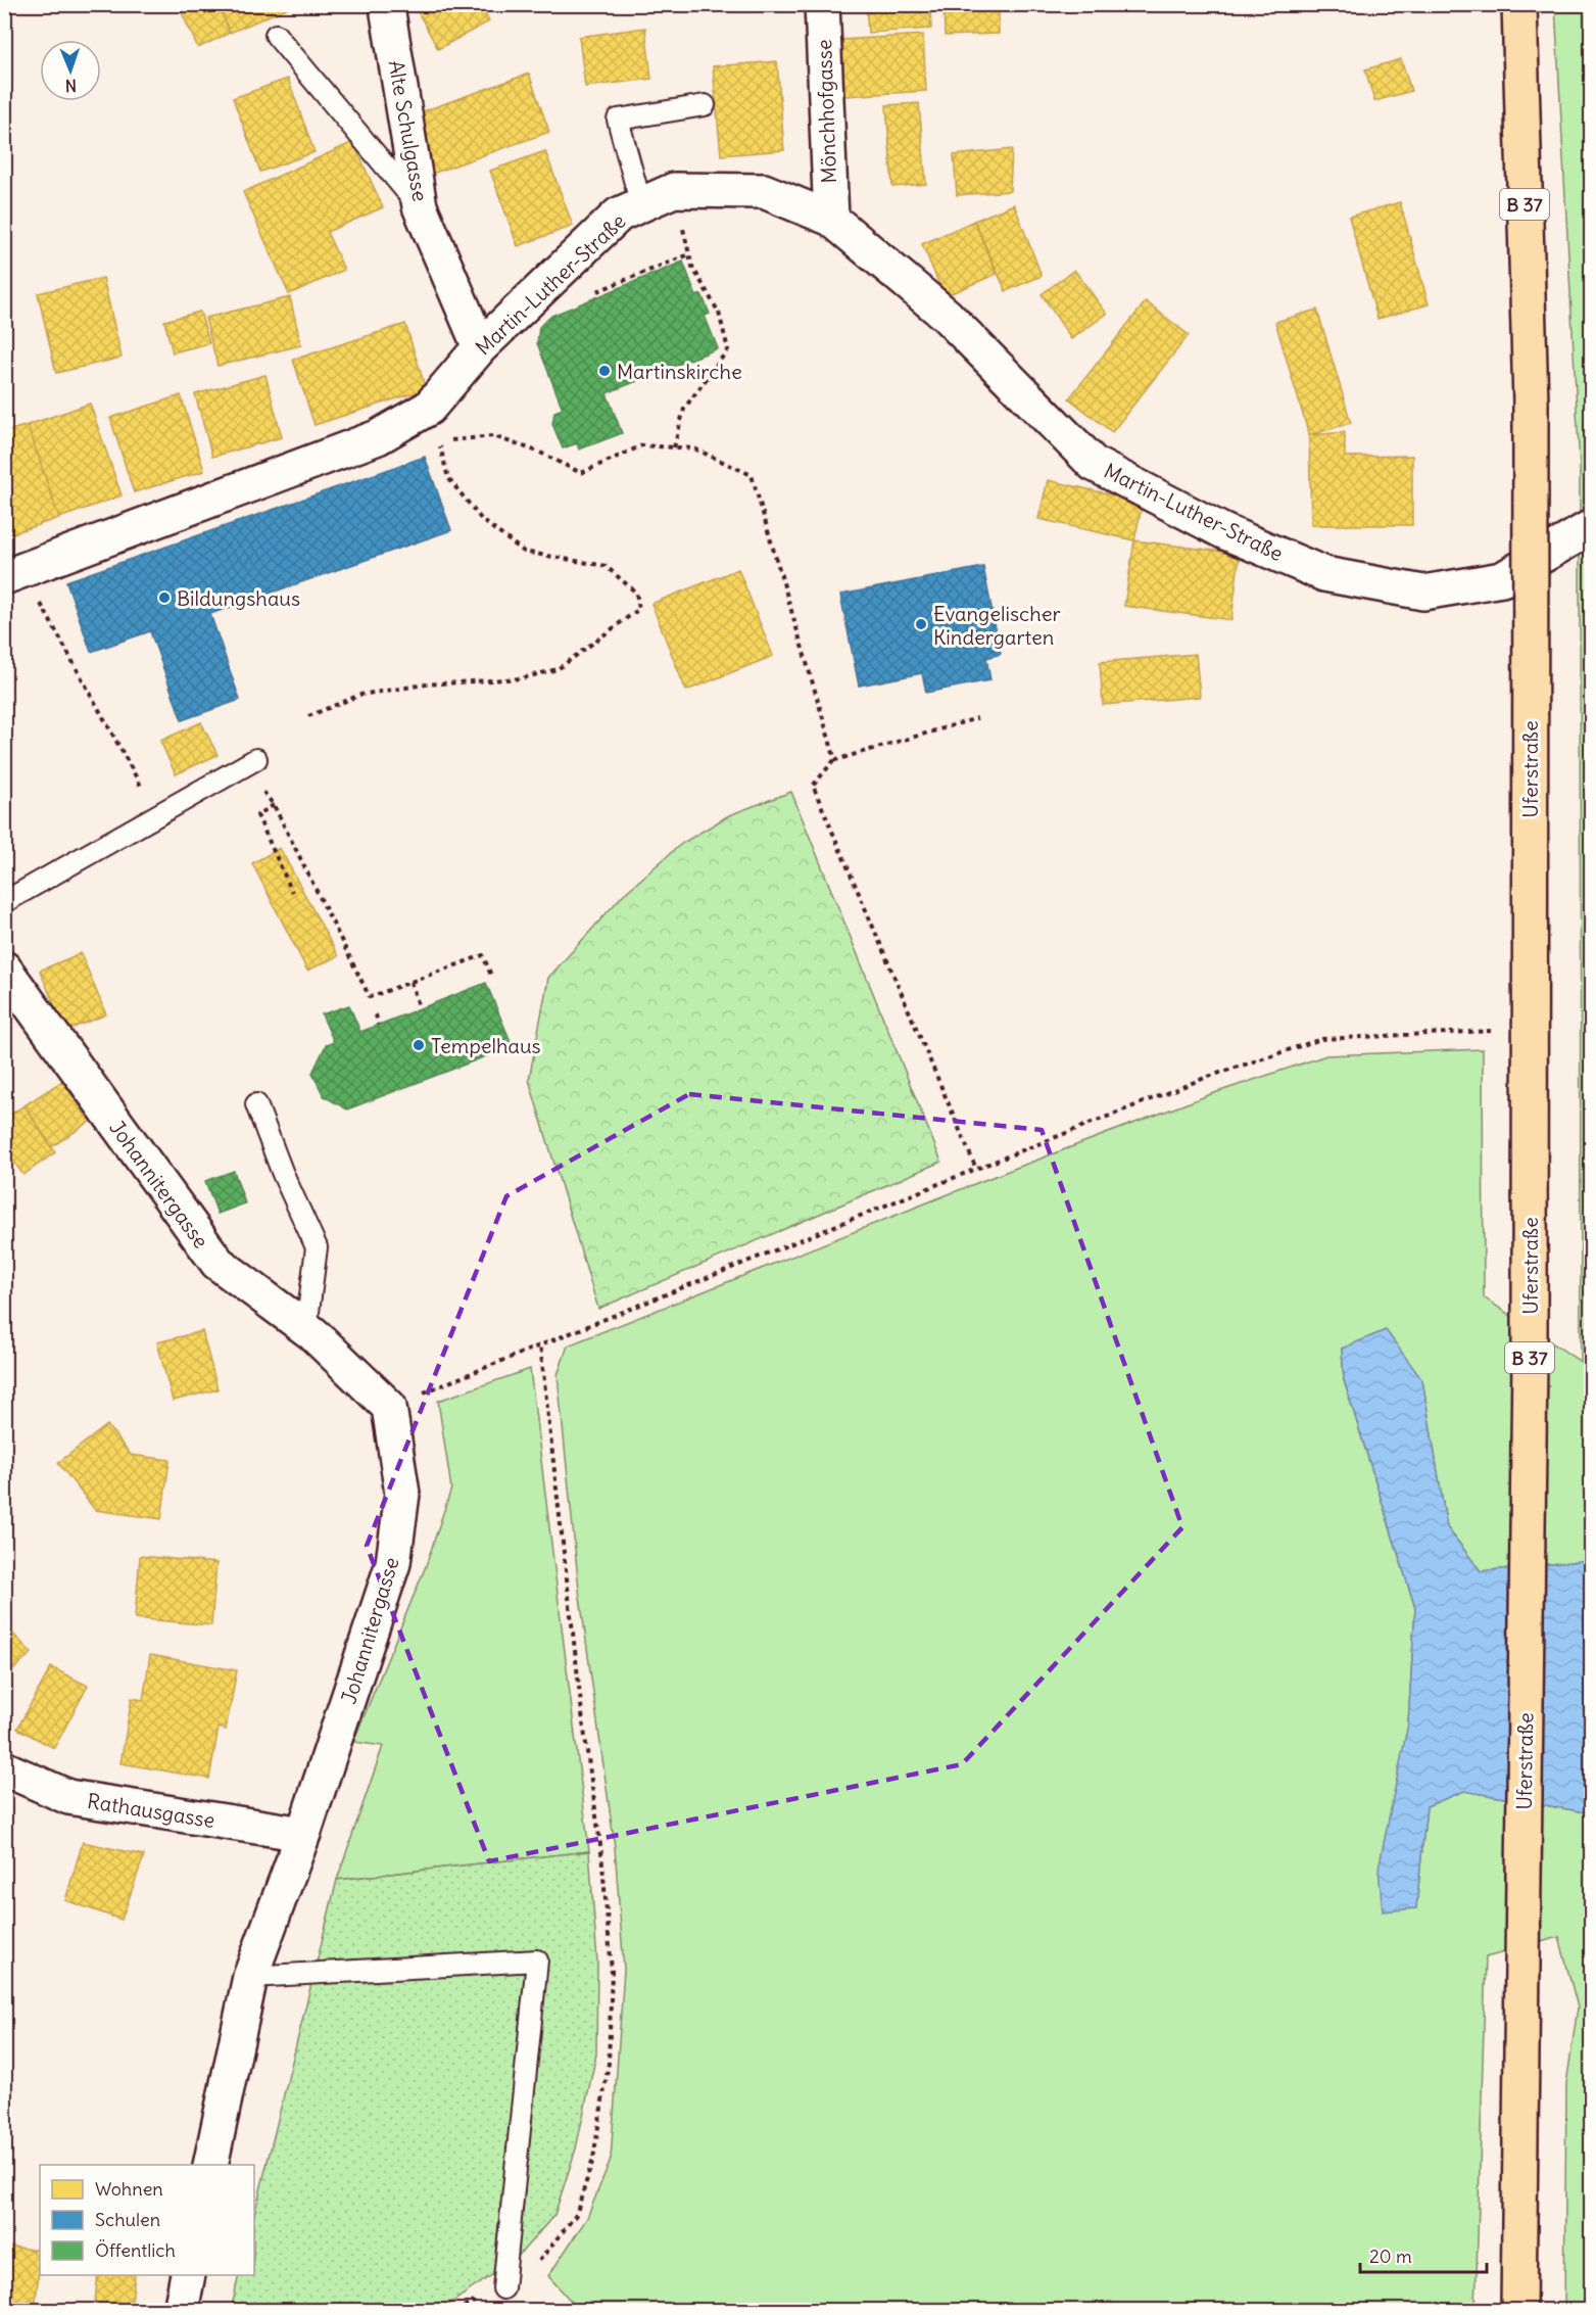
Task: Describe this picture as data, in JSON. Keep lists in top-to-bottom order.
{
  "streets": {
    "main road": ["B 37", "Uferstraße"],
    "street": [
      "Mönchhofgasse",
      "Alte Schulgasse",
      "Martin-Luther-Straße",
      "Johannitergasse",
      "Rathausgasse"
    ]
  },
  "crossings": [
    ["Mönchhofgasse", "Martin-Luther-Straße"],
    ["Alte Schulgasse", "Martin-Luther-Straße"],
    ["Johannitergasse", "Rathausgasse"]
  ],
  "places": [
    "Martinskirche",
    "Bildungshaus",
    "Evangelischer Kindergarten",
    "Tempelhaus"
  ],
  "legend": ["Wohnen", "Schulen", "Öffentlich"],
  "scale_bar": "20 m",
  "north": "bottom"
}
